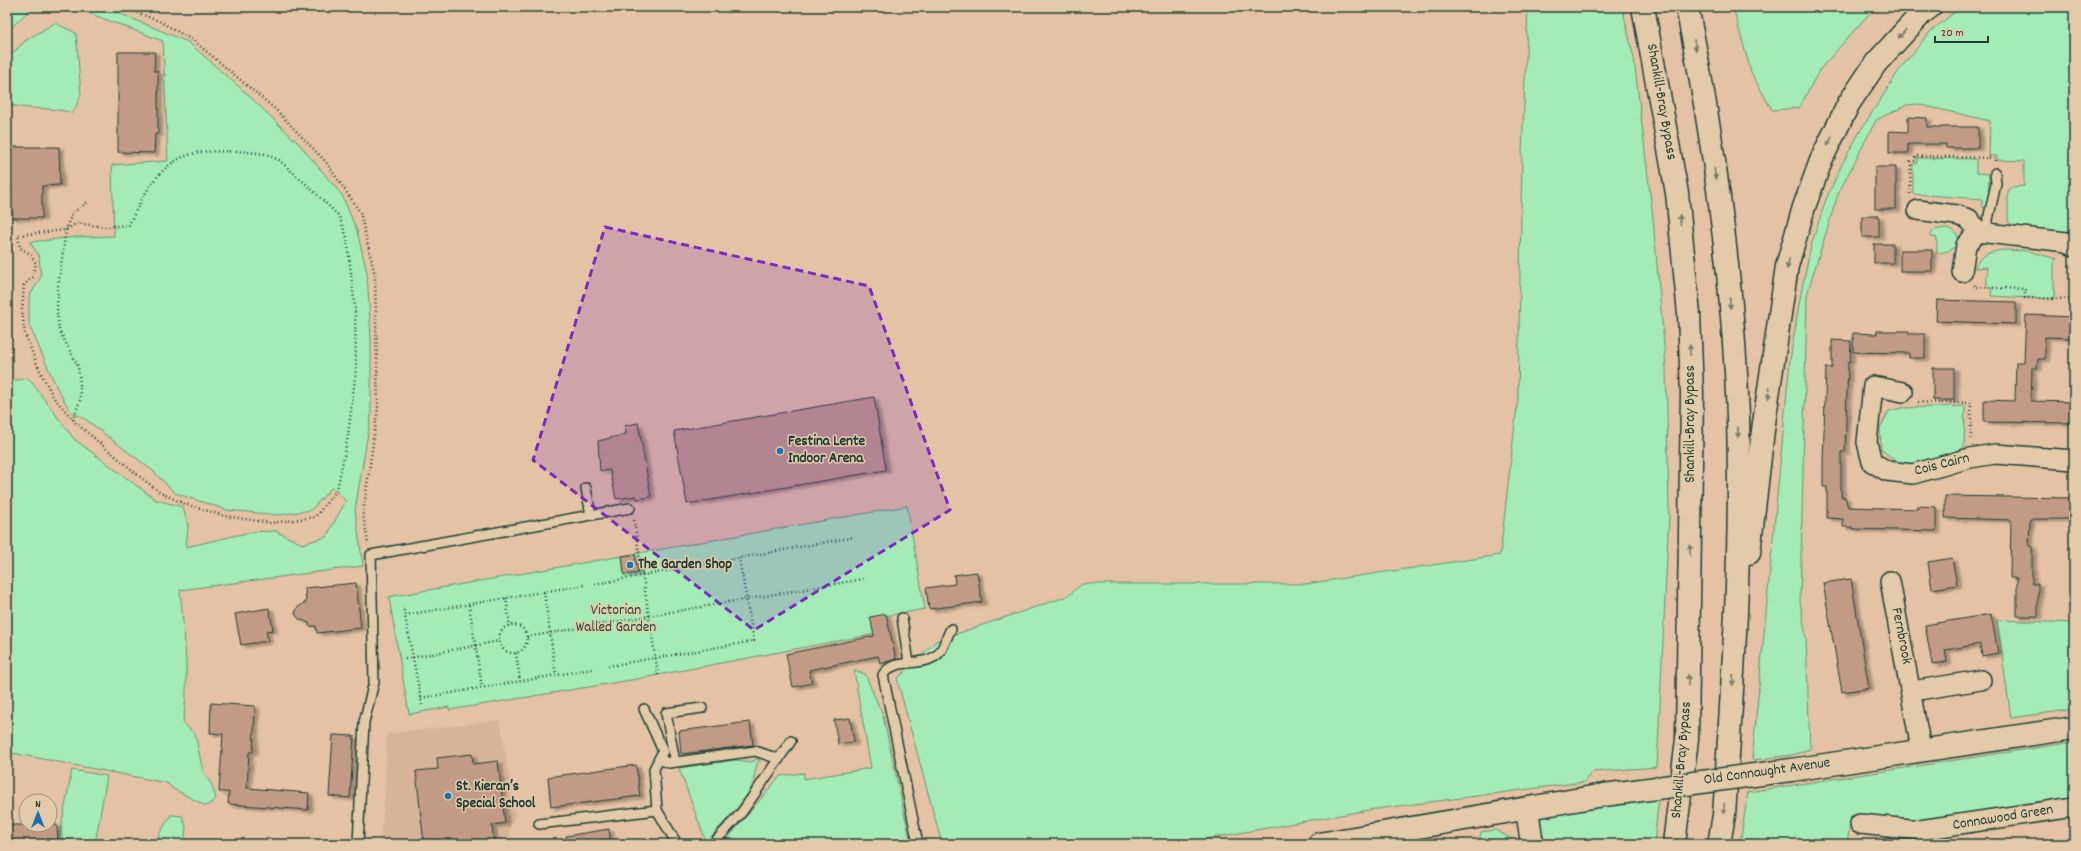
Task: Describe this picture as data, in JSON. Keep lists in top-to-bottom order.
{
  "streets": {
    "main road": ["Shankill-Bray Bypass", "Old Connaught Avenue"],
    "street": ["Cois Cairn", "Fernbrook", "Connawood Green"]
  },
  "crossings": [
    ["Fernbrook", "Old Connaught Avenue"]
  ],
  "parks": ["Victorian Walled Garden"],
  "places": ["Festina Lente Indoor Arena", "The Garden Shop", "St. Kieran’s Special School"],
  "scale_bar": "20 m",
  "north": "top"
}
